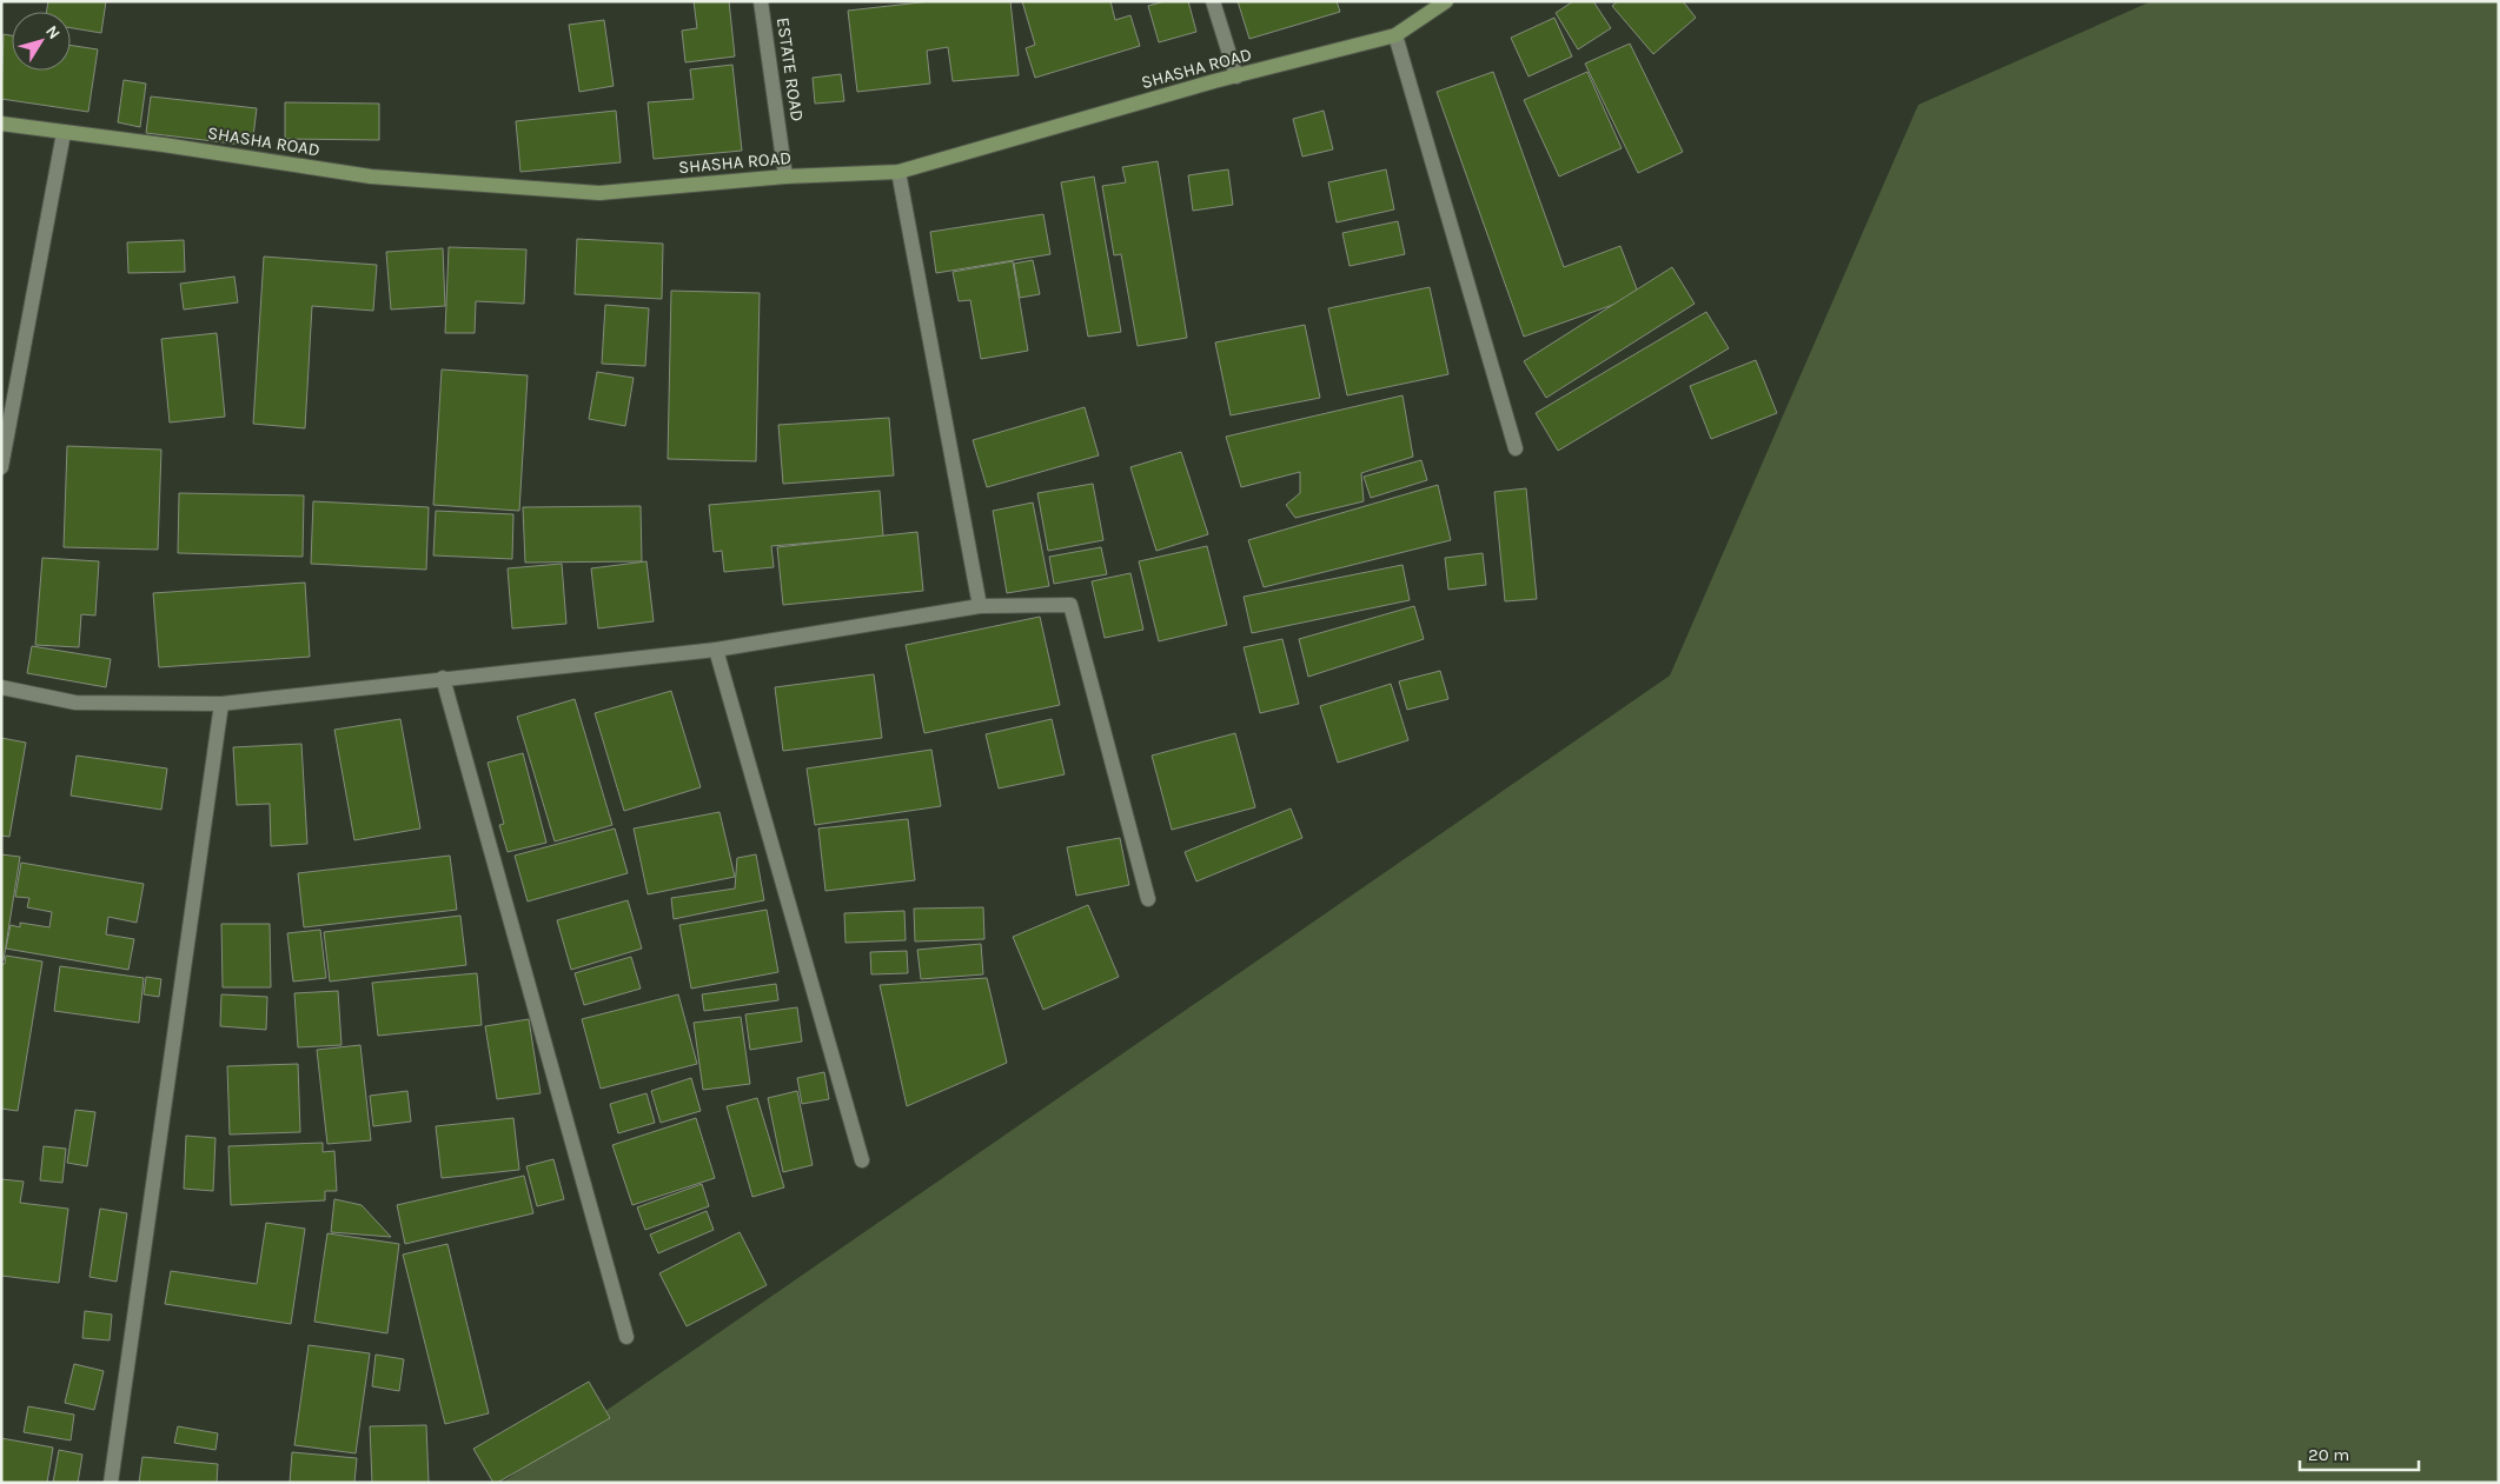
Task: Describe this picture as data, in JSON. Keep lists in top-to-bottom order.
{
  "streets": {
    "street": ["SHASHA ROAD", "ESTATE ROAD"]
  },
  "crossings": [
    ["SHASHA ROAD", "ESTATE ROAD"]
  ],
  "scale_bar": "20 m",
  "north": "top right"
}
